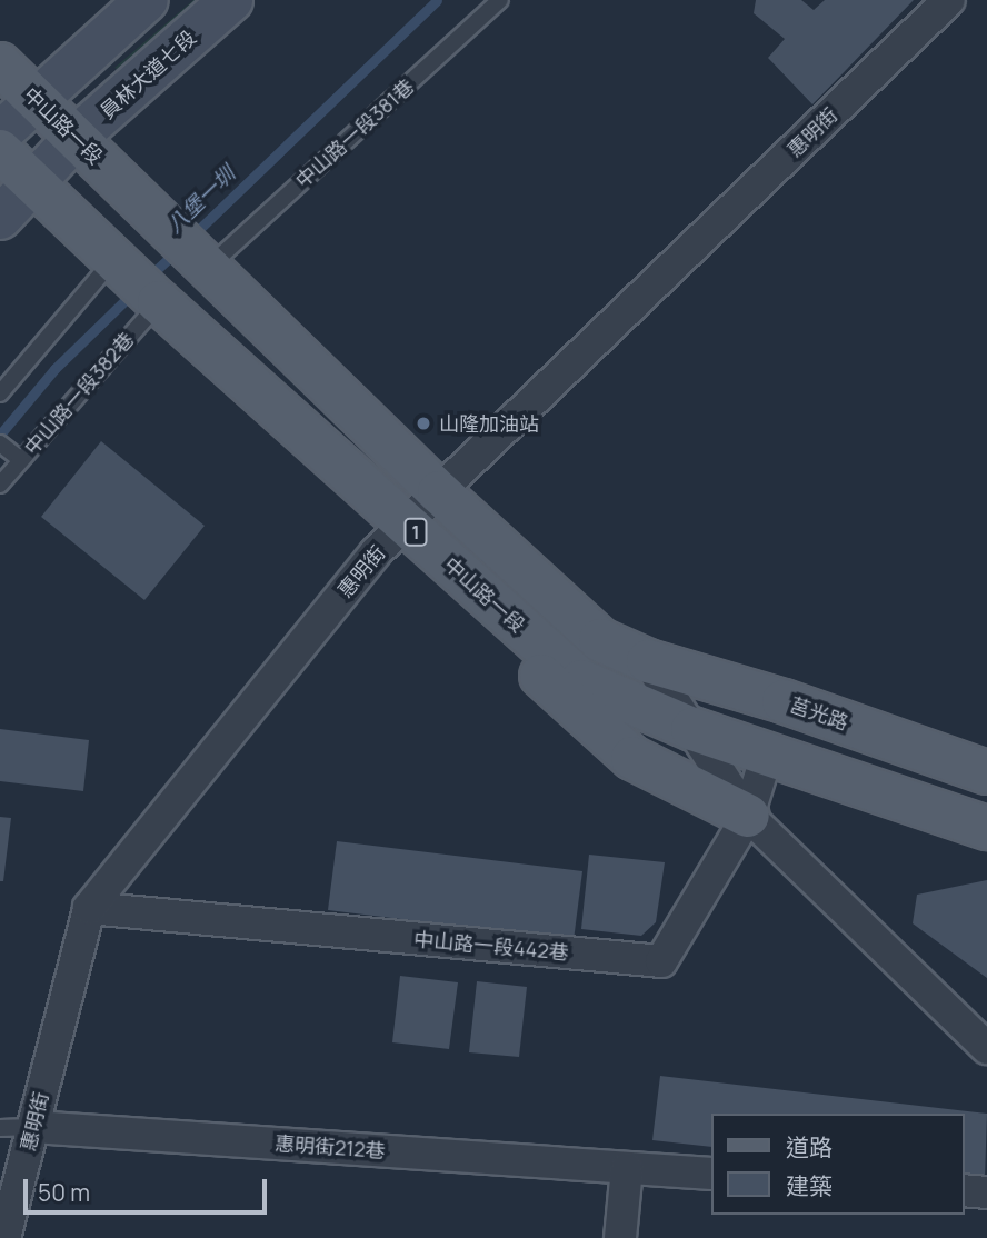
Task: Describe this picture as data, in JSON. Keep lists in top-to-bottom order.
{
  "streets": {
    "main road": [
      "員林大道七段",
      "中山路一段",
      "1",
      "莒光路"
    ],
    "street": ["惠明街", "中山路一段442巷", "惠明街212巷"],
    "lane": ["中山路一段381巷", "中山路一段382巷"]
  },
  "crossings": [
    ["員林大道七段", "中山路一段"],
    ["員林大道七段", "1"],
    ["中山路一段", "惠明街"],
    ["中山路一段", "中山路一段381巷"],
    ["中山路一段", "中山路一段382巷"],
    ["中山路一段", "1"],
    ["惠明街", "1"],
    ["惠明街", "中山路一段442巷"],
    ["惠明街", "惠明街212巷"],
    ["中山路一段381巷", "1"],
    ["中山路一段382巷", "1"],
    ["1", "莒光路"],
    ["1", "中山路一段442巷"]
  ],
  "water": ["八堡一圳"],
  "places": ["山隆加油站"],
  "legend": ["道路", "建築"],
  "scale_bar": "50 m"
}
